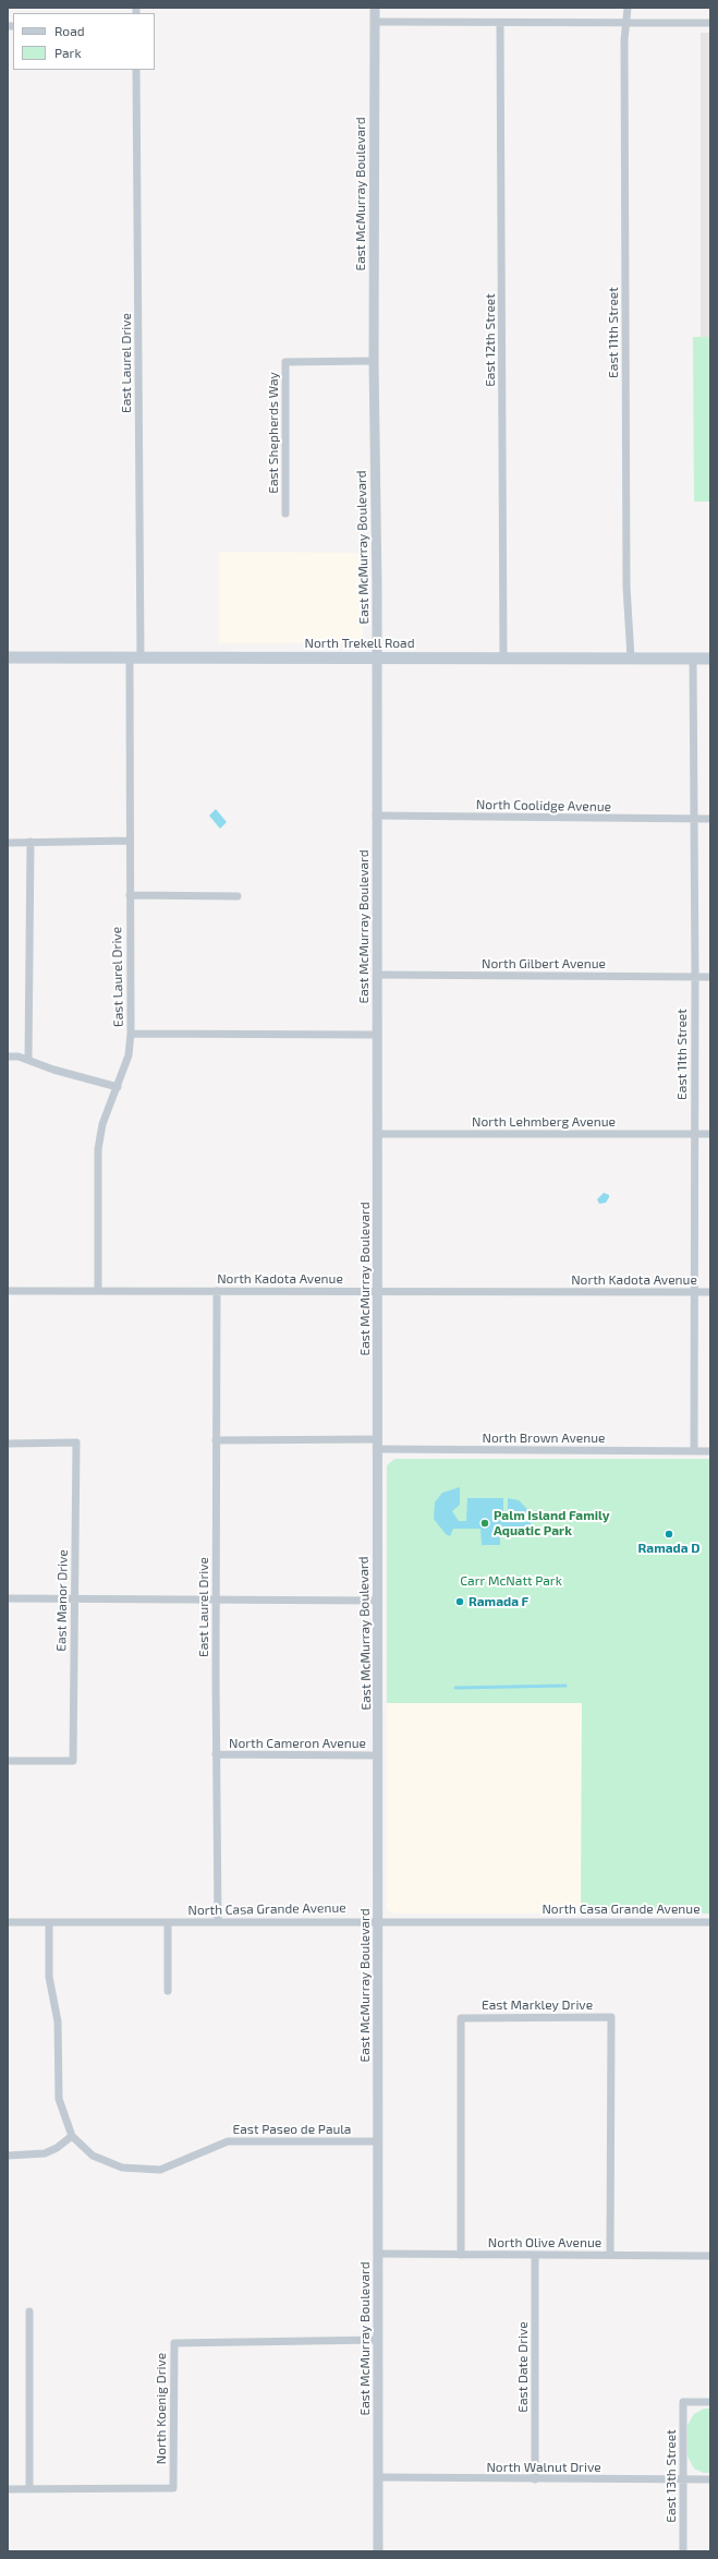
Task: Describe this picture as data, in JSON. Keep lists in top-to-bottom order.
{
  "streets": {
    "main road": ["North Trekell Road"],
    "street": [
      "East McMurray Boulevard",
      "East 11th Street",
      "East 12th Street",
      "East Laurel Drive",
      "East Shepherds Way",
      "North Coolidge Avenue",
      "North Gilbert Avenue",
      "North Lehmberg Avenue",
      "North Kadota Avenue",
      "North Brown Avenue",
      "East Manor Drive",
      "North Cameron Avenue",
      "North Casa Grande Avenue",
      "East Markley Drive",
      "East Paseo de Paula",
      "North Olive Avenue",
      "East Date Drive",
      "North Koenig Drive",
      "North Walnut Drive",
      "East 13th Street"
    ]
  },
  "crossings": [
    ["East McMurray Boulevard", "East Shepherds Way"],
    ["East McMurray Boulevard", "North Trekell Road"],
    ["East McMurray Boulevard", "North Coolidge Avenue"],
    ["East McMurray Boulevard", "North Gilbert Avenue"],
    ["East McMurray Boulevard", "North Lehmberg Avenue"],
    ["East McMurray Boulevard", "North Kadota Avenue"],
    ["East McMurray Boulevard", "North Brown Avenue"],
    ["East McMurray Boulevard", "North Cameron Avenue"],
    ["East McMurray Boulevard", "North Casa Grande Avenue"],
    ["East McMurray Boulevard", "East Paseo de Paula"],
    ["East McMurray Boulevard", "North Olive Avenue"],
    ["East McMurray Boulevard", "North Koenig Drive"],
    ["East McMurray Boulevard", "North Walnut Drive"],
    ["East 11th Street", "North Trekell Road"],
    ["East 11th Street", "North Coolidge Avenue"],
    ["East 11th Street", "North Gilbert Avenue"],
    ["East 11th Street", "North Lehmberg Avenue"],
    ["East 11th Street", "North Kadota Avenue"],
    ["East 11th Street", "North Brown Avenue"],
    ["East 12th Street", "North Trekell Road"],
    ["East Laurel Drive", "North Trekell Road"],
    ["East Laurel Drive", "North Kadota Avenue"],
    ["East Laurel Drive", "North Brown Avenue"],
    ["East Laurel Drive", "North Cameron Avenue"],
    ["East Laurel Drive", "North Casa Grande Avenue"],
    ["North Casa Grande Avenue", "East Paseo de Paula"],
    ["East Markley Drive", "North Olive Avenue"],
    ["North Olive Avenue", "East Date Drive"],
    ["East Date Drive", "North Walnut Drive"],
    ["North Walnut Drive", "East 13th Street"]
  ],
  "parks": ["Carr McNatt Park"],
  "places": ["Palm Island Family Aquatic Park", "Ramada D", "Ramada F"],
  "legend": ["Road", "Park"]
}
